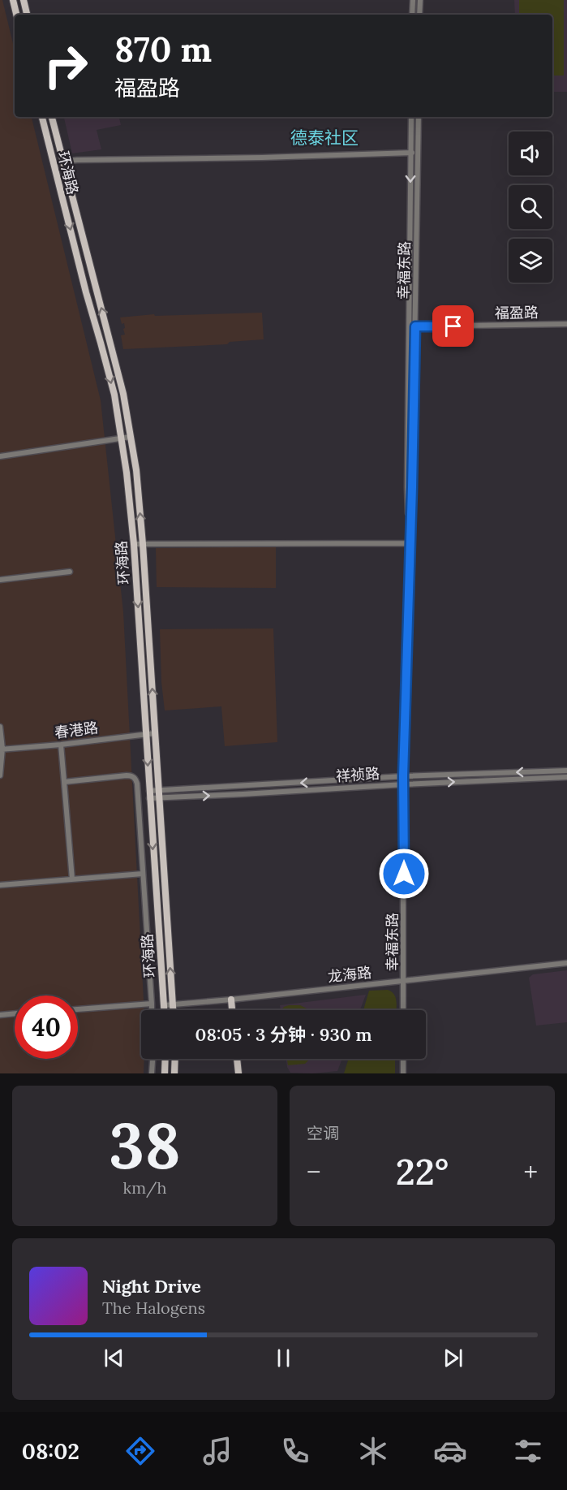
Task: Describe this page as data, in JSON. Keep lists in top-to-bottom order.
{
  "streets": {
    "main road": ["环海路"],
    "street": [
      "幸福东路",
      "福盈路",
      "春港路",
      "祥祯路",
      "龙海路"
    ]
  },
  "crossings": [
    ["环海路", "春港路"],
    ["环海路", "祥祯路"],
    ["环海路", "龙海路"],
    ["幸福东路", "福盈路"],
    ["幸福东路", "祥祯路"],
    ["幸福东路", "龙海路"]
  ],
  "districts": ["德泰社区"],
  "page": {
    "turn": ["870 m", "福盈路"],
    "limit": "40",
    "trip": "08:05 · 3 分钟 · 930 m",
    "tile": [
      ["38", "km/h"],
      "空调"
    ],
    "heat": ["−", "22°", "+"],
    "song": ["Night Drive", "The Halogens"],
    "tabs": "08:02"
  }
}
